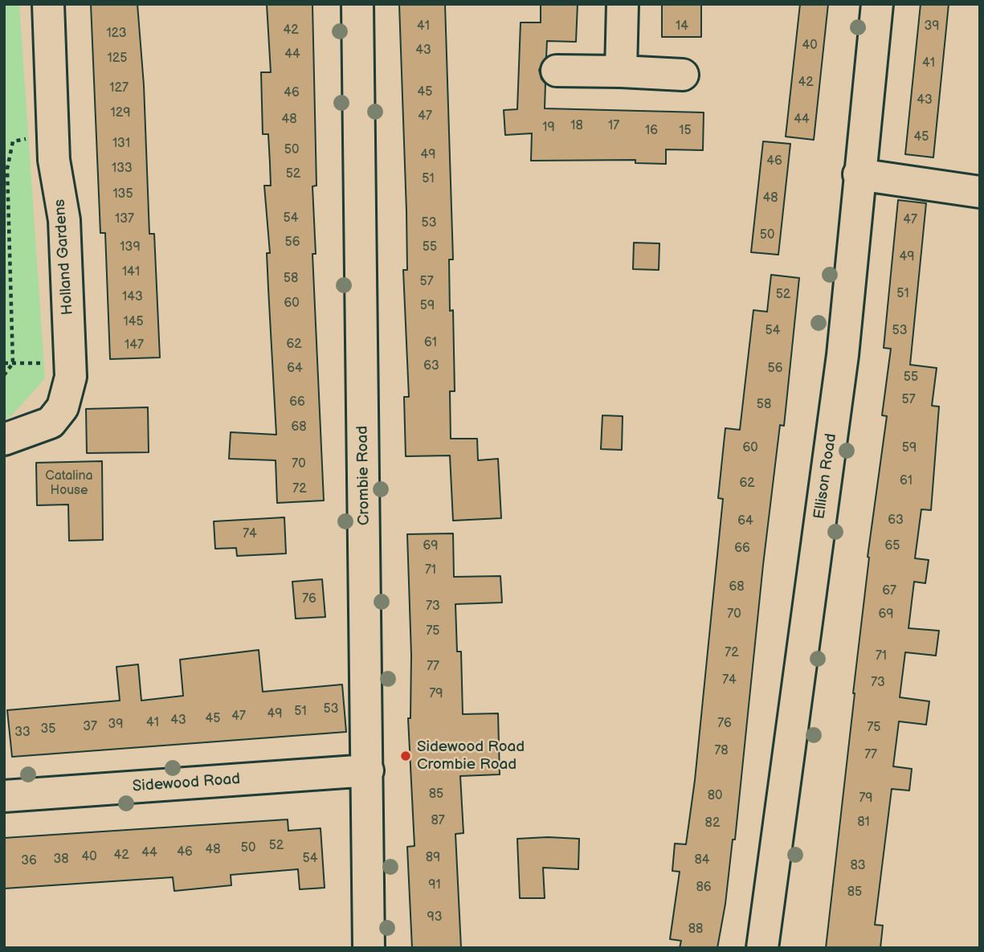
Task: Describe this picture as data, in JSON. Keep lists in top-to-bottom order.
{
  "streets": {
    "street": [
      "Holland Gardens",
      "Crombie Road",
      "Ellison Road",
      "Sidewood Road"
    ]
  },
  "crossings": [
    ["Crombie Road", "Sidewood Road"]
  ],
  "places": ["Sidewood Road Crombie Road"],
  "house_numbers": [
    "41",
    "14",
    "39",
    "42",
    "123",
    "40",
    "43",
    "44",
    "125",
    "41",
    "42",
    "127",
    "45",
    "46",
    "43",
    "129",
    "47",
    "48",
    "44",
    "18",
    "17",
    "19",
    "16",
    "15",
    "45",
    "131",
    "50",
    "49",
    "46",
    "133",
    "52",
    "51",
    "135",
    "48",
    "54",
    "137",
    "47",
    "53",
    "50",
    "56",
    "139",
    "55",
    "49",
    "141",
    "58",
    "57",
    "51",
    "52",
    "143",
    "60",
    "59",
    "145",
    "54",
    "53",
    "61",
    "62",
    "147",
    "63",
    "64",
    "56",
    "55",
    "57",
    "66",
    "58",
    "68",
    "60",
    "59",
    "70",
    "Catalina House",
    "61",
    "62",
    "72",
    "63",
    "64",
    "74",
    "69",
    "65",
    "66",
    "71",
    "68",
    "67",
    "76",
    "73",
    "70",
    "69",
    "75",
    "72",
    "71",
    "77",
    "74",
    "73",
    "79",
    "53",
    "51",
    "49",
    "47",
    "45",
    "43",
    "41",
    "76",
    "39",
    "37",
    "75",
    "35",
    "33",
    "78",
    "77",
    "85",
    "80",
    "79",
    "87",
    "81",
    "82",
    "52",
    "50",
    "48",
    "46",
    "44",
    "42",
    "40",
    "89",
    "54",
    "38",
    "84",
    "36",
    "83",
    "91",
    "86",
    "85",
    "93",
    "88"
  ]
}
